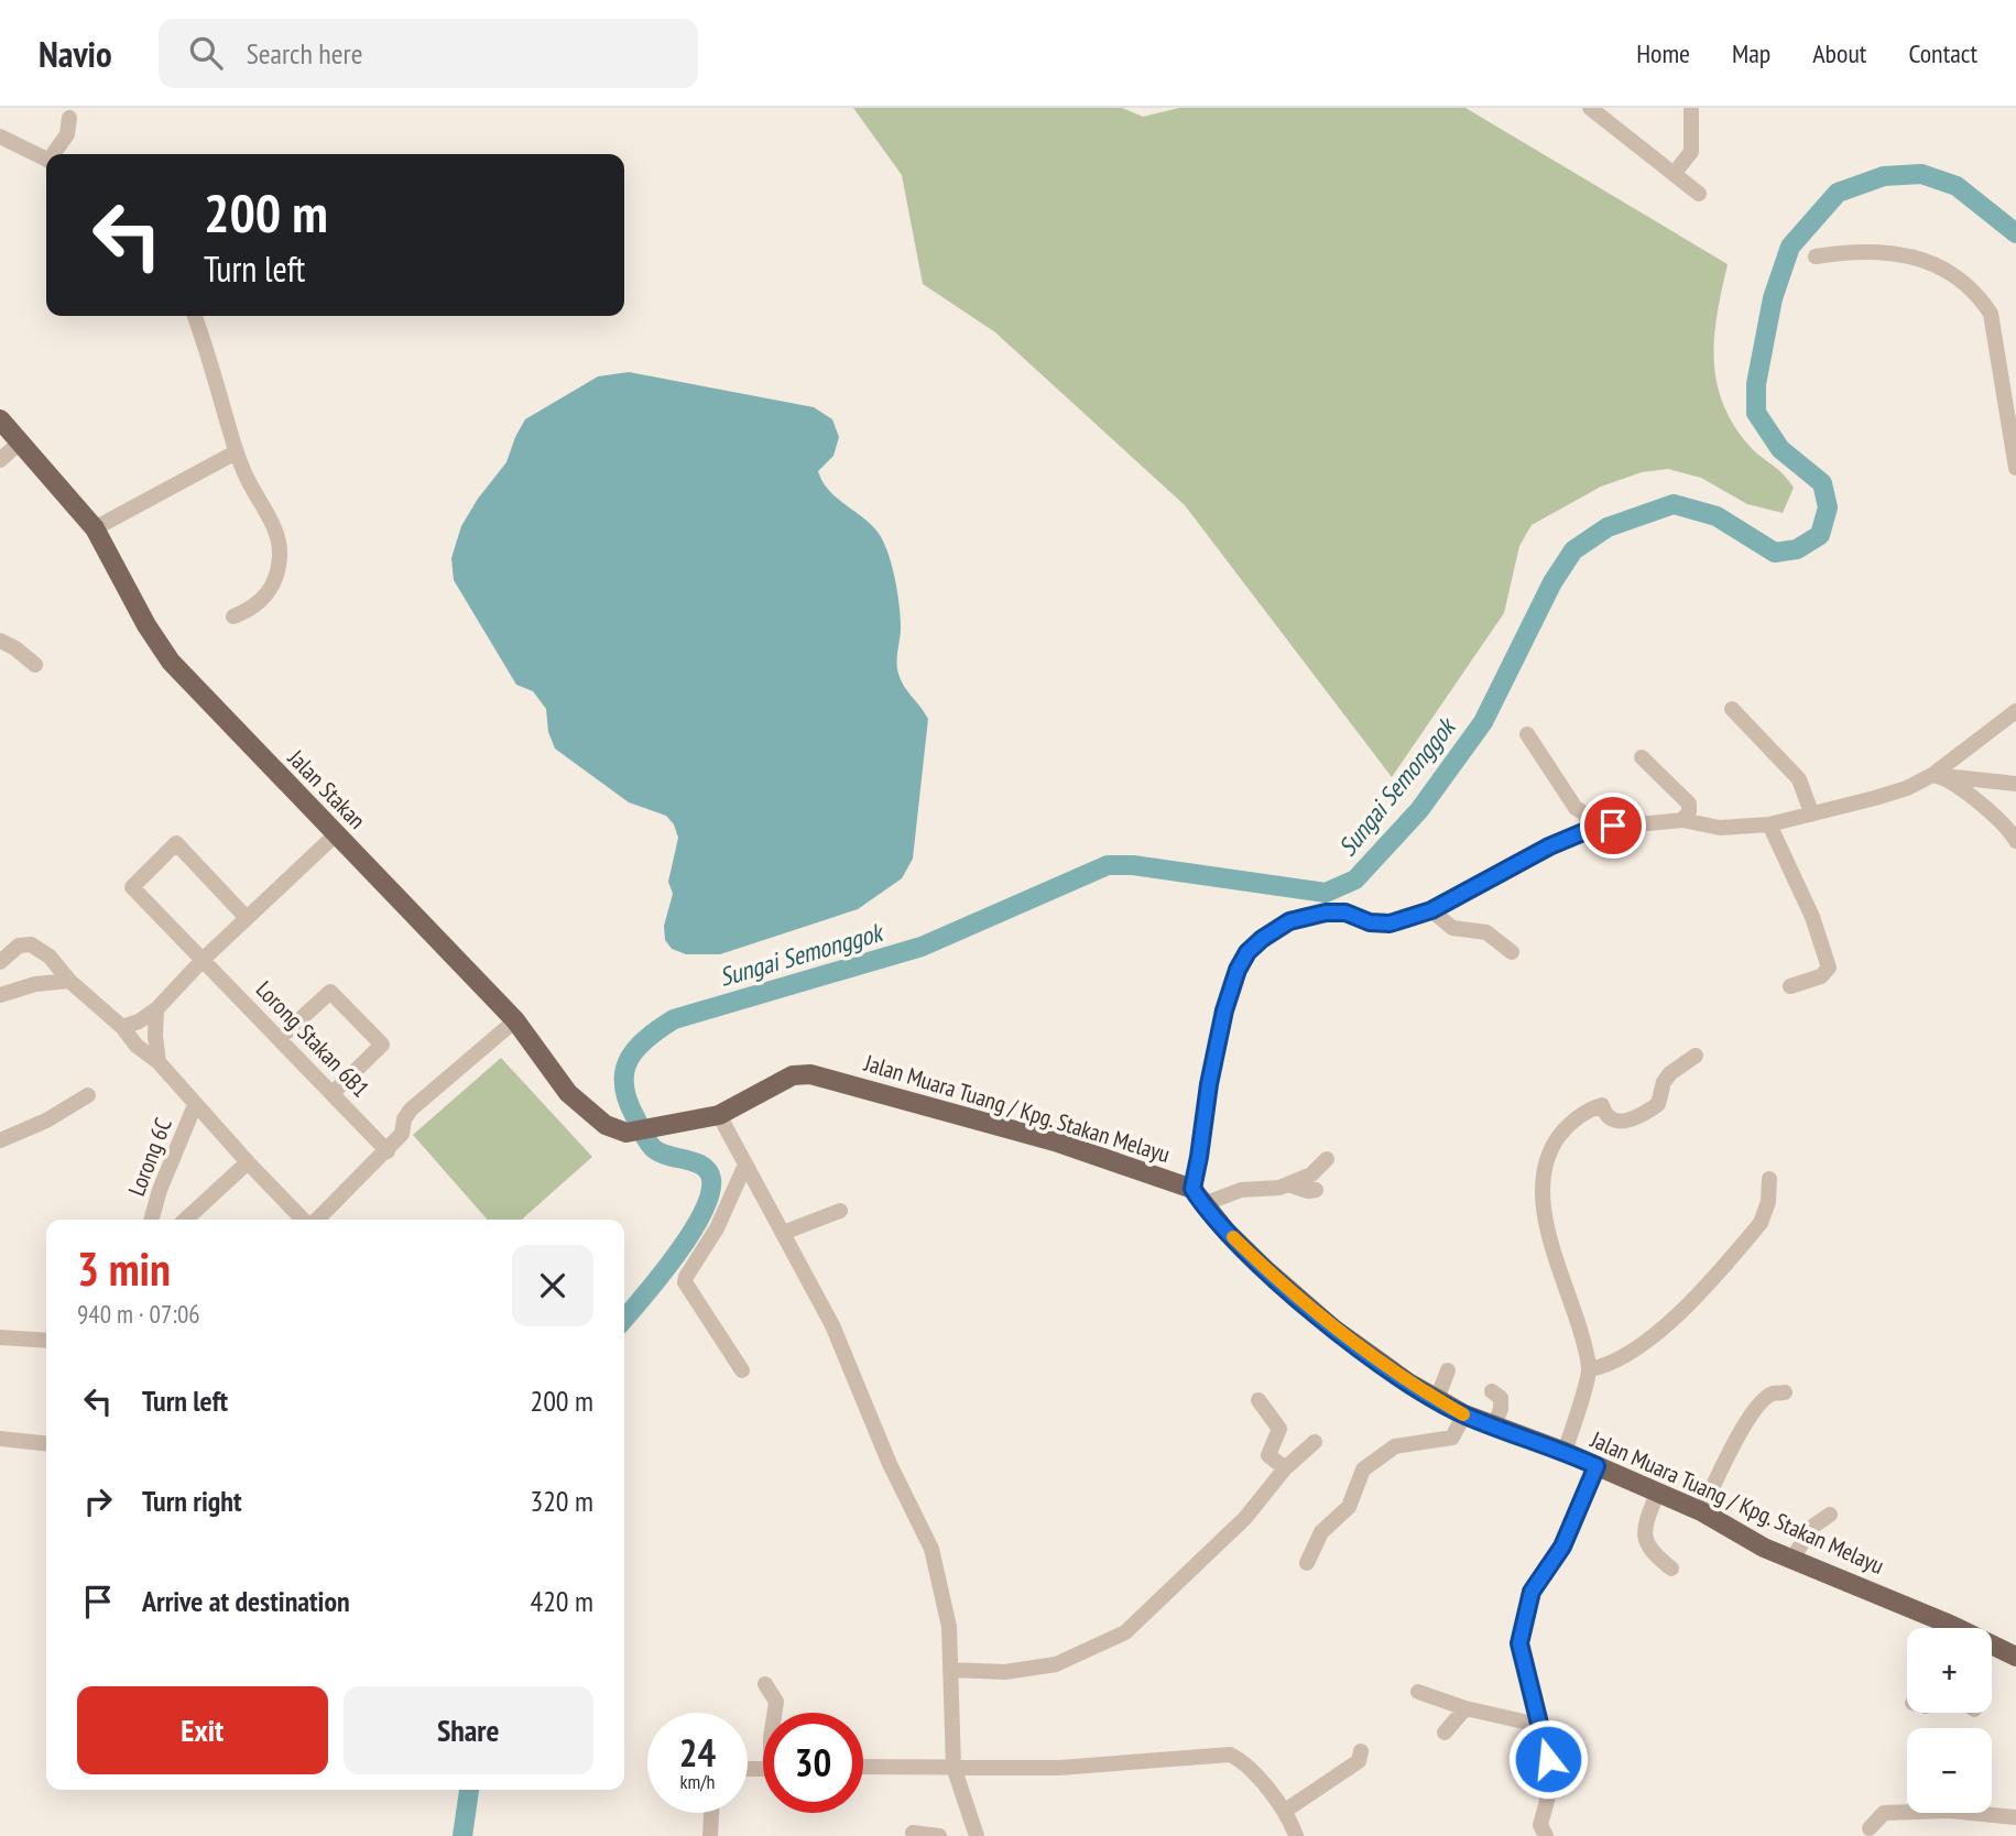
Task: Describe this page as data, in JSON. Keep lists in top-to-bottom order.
{
  "streets": {
    "main road": ["Jalan Stakan", "Jalan Muara Tuang / Kpg. Stakan Melayu"],
    "street": ["Lorong Stakan 6B1", "Lorong 6C"]
  },
  "crossings": [
    ["Jalan Stakan", "Jalan Muara Tuang / Kpg. Stakan Melayu"]
  ],
  "water": ["Sungai Semonggok"],
  "page": {
    "header": "Navio",
    "search": "Search here",
    "nav": [
      "Home",
      "Map",
      "About",
      "Contact"
    ],
    "turn": ["200 m", "Turn left"],
    "heading": ["3 min", "940 m · 07:06"],
    "list": [
      {
        "name": "Turn left",
        "value": "200 m"
      },
      {
        "name": "Turn right",
        "value": "320 m"
      },
      {
        "name": "Arrive at destination",
        "value": "420 m"
      }
    ],
    "map_buttons": ["+", "−"],
    "buttons": ["Exit", "Share"],
    "speed": "24 km/h",
    "limit": "30"
  }
}
